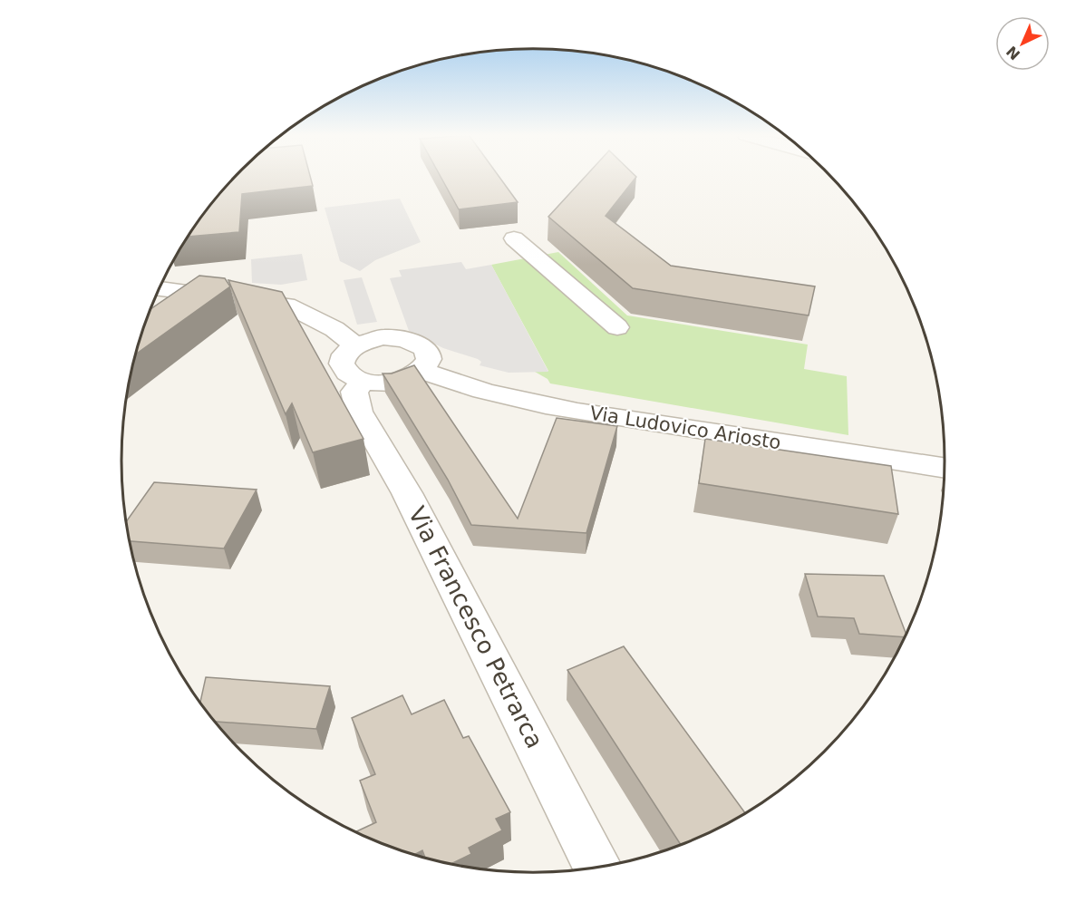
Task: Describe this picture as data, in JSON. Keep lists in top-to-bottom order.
{
  "streets": {
    "street": ["Via Ludovico Ariosto", "Via Francesco Petrarca"]
  },
  "north": "bottom left"
}
